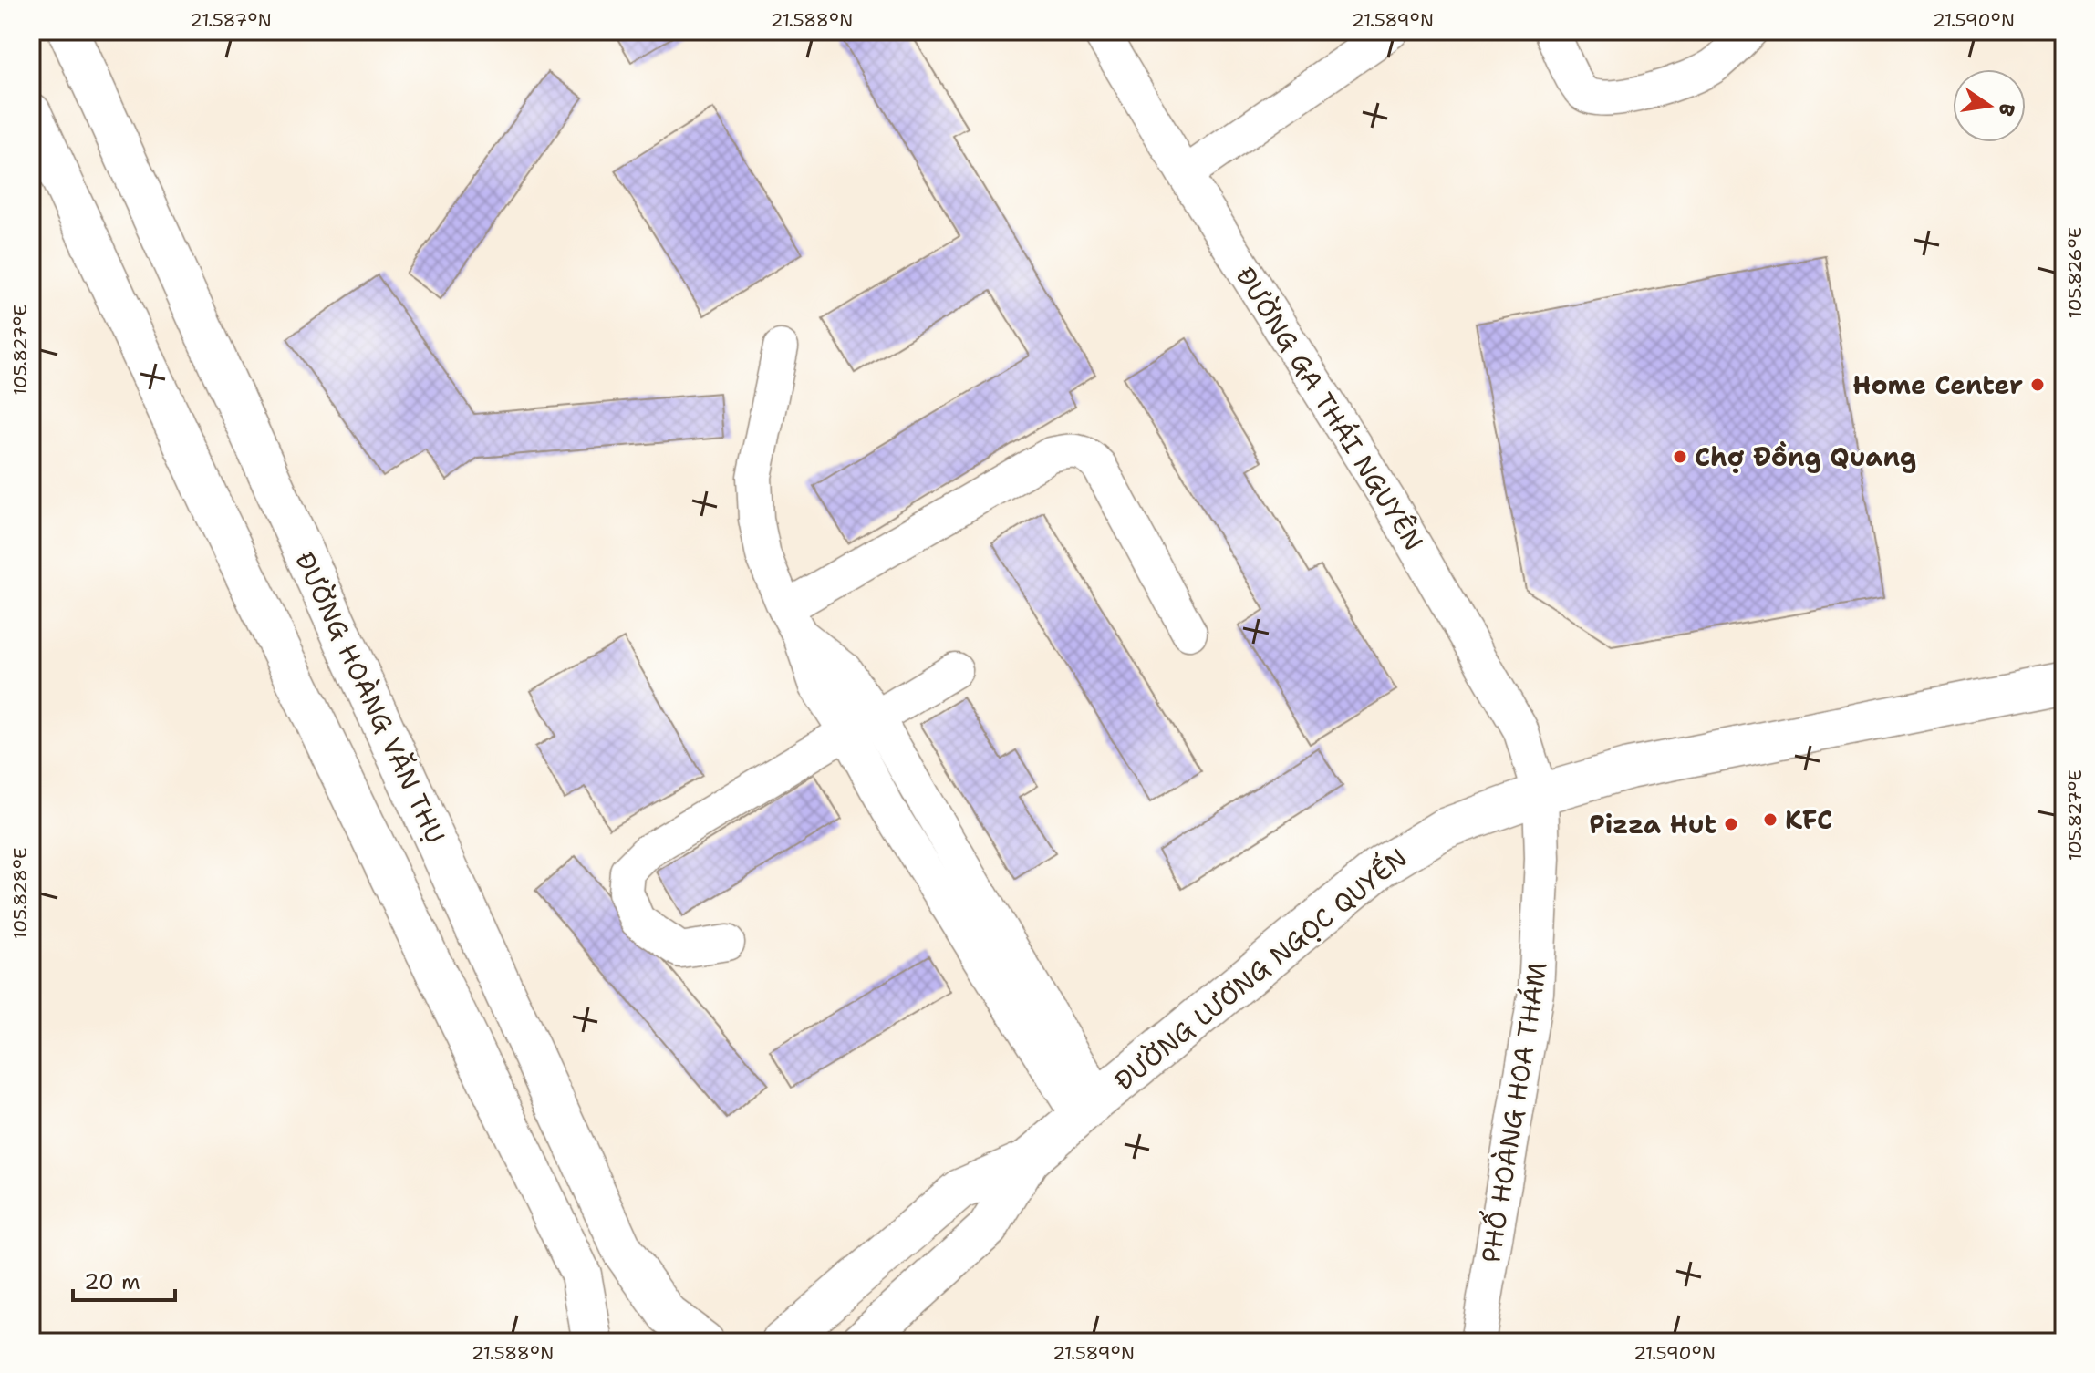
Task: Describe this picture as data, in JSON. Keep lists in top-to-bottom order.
{
  "streets": {
    "main road": ["ĐƯỜNG HOÀNG VĂN THỤ", "ĐƯỜNG LƯƠNG NGỌC QUYẾN"],
    "street": ["ĐƯỜNG GA THÁI NGUYÊN", "PHỐ HOÀNG HOA THÁM"]
  },
  "crossings": [
    ["ĐƯỜNG GA THÁI NGUYÊN", "ĐƯỜNG LƯƠNG NGỌC QUYẾN"],
    ["ĐƯỜNG GA THÁI NGUYÊN", "PHỐ HOÀNG HOA THÁM"],
    ["ĐƯỜNG LƯƠNG NGỌC QUYẾN", "PHỐ HOÀNG HOA THÁM"]
  ],
  "places": [
    "Home Center",
    "Chợ Đồng Quang",
    "KFC",
    "Pizza Hut"
  ],
  "scale_bar": "20 m",
  "north": "right",
  "coordinates": [
    "21.587°N",
    "21.588°N",
    "21.589°N",
    "21.590°N",
    "105.826°E",
    "105.827°E",
    "105.828°E"
  ]
}
